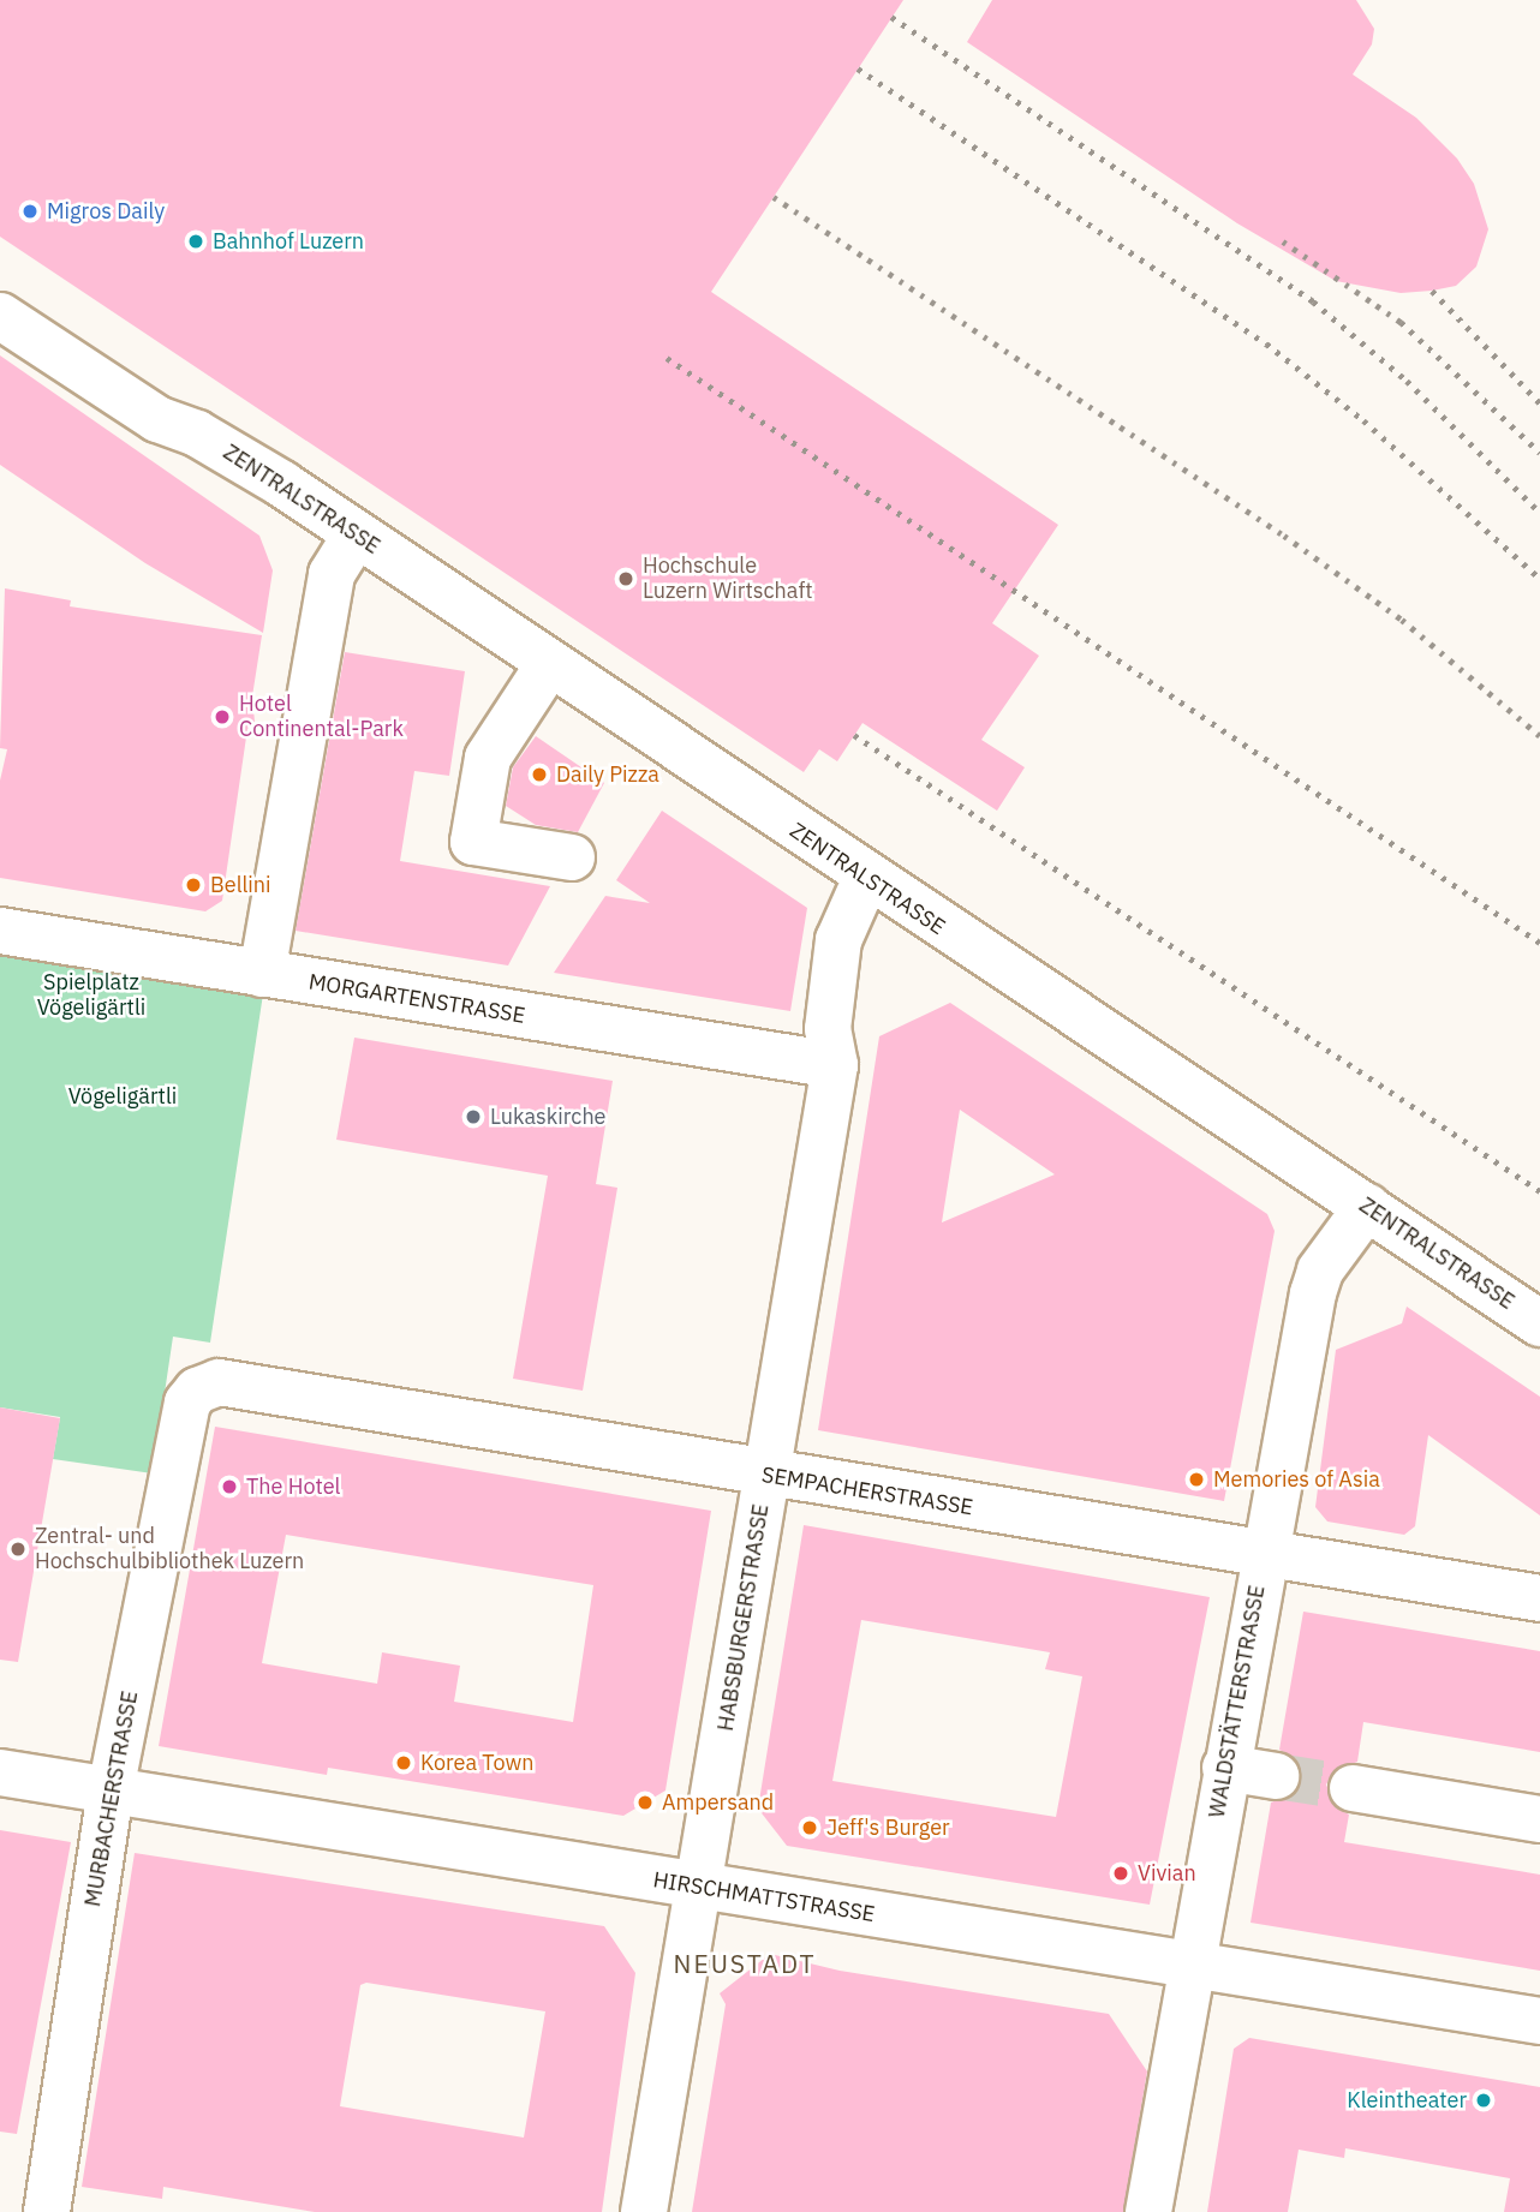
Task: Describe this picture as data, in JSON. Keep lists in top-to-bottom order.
{
  "streets": {
    "street": [
      "ZENTRALSTRASSE",
      "MORGARTENSTRASSE",
      "SEMPACHERSTRASSE",
      "HABSBURGERSTRASSE",
      "WALDSTÄTTERSTRASSE",
      "MURBACHERSTRASSE",
      "HIRSCHMATTSTRASSE"
    ]
  },
  "crossings": [
    ["ZENTRALSTRASSE", "HABSBURGERSTRASSE"],
    ["ZENTRALSTRASSE", "WALDSTÄTTERSTRASSE"],
    ["MORGARTENSTRASSE", "HABSBURGERSTRASSE"],
    ["SEMPACHERSTRASSE", "HABSBURGERSTRASSE"],
    ["SEMPACHERSTRASSE", "WALDSTÄTTERSTRASSE"],
    ["SEMPACHERSTRASSE", "MURBACHERSTRASSE"],
    ["HABSBURGERSTRASSE", "HIRSCHMATTSTRASSE"],
    ["WALDSTÄTTERSTRASSE", "HIRSCHMATTSTRASSE"],
    ["MURBACHERSTRASSE", "HIRSCHMATTSTRASSE"]
  ],
  "districts": ["NEUSTADT"],
  "parks": ["Spielplatz Vögeligärtli", "Vögeligärtli"],
  "places": [
    "Migros Daily",
    "Bahnhof Luzern",
    "Hochschule Luzern Wirtschaft",
    "Hotel Continental-Park",
    "Daily Pizza",
    "Bellini",
    "Lukaskirche",
    "Memories of Asia",
    "The Hotel",
    "Zentral- und Hochschulbibliothek Luzern",
    "Korea Town",
    "Ampersand",
    "Jeff's Burger",
    "Vivian",
    "Kleintheater"
  ]
}
